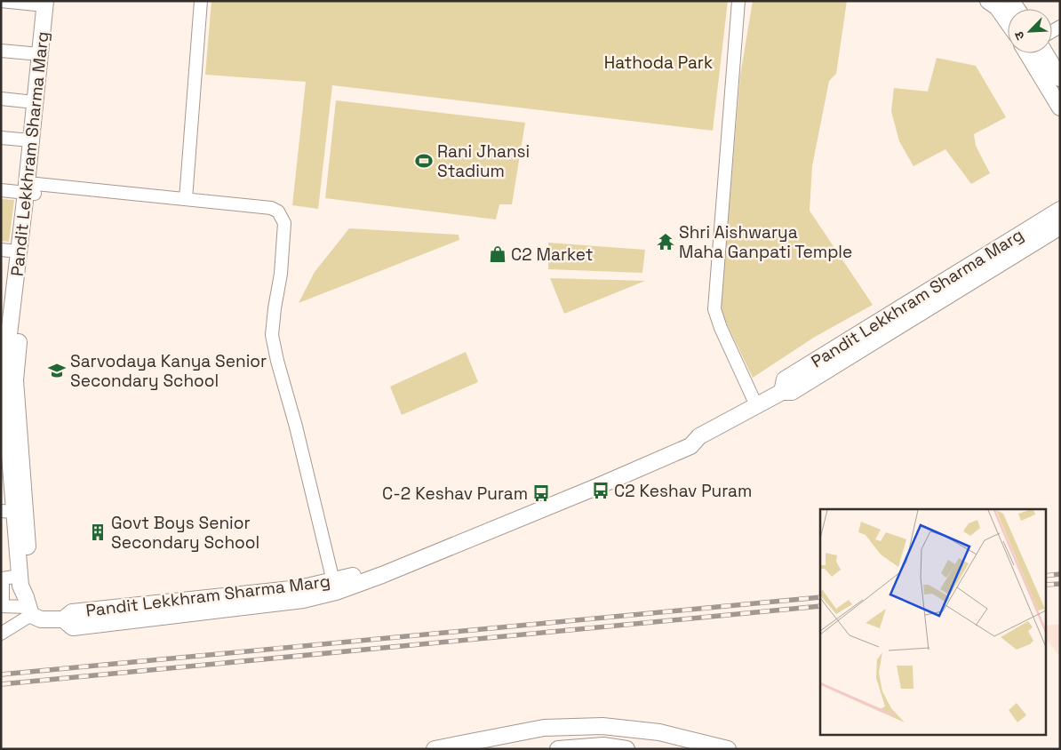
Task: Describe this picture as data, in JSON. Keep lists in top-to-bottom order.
{
  "streets": {
    "main road": ["Pandit Lekkhram Sharma Marg"]
  },
  "parks": ["Hathoda Park"],
  "places": {
    "sports": ["Rani Jhansi Stadium"],
    "temple": ["Shri Aishwarya Maha Ganpati Temple"],
    "shop": ["C2 Market"],
    "school or university": ["Sarvodaya Kanya Senior Secondary School"],
    "bus stop": ["C2 Keshav Puram", "C-2 Keshav Puram"],
    "building": ["Govt Boys Senior Secondary School"]
  },
  "north": "bottom left"
}
